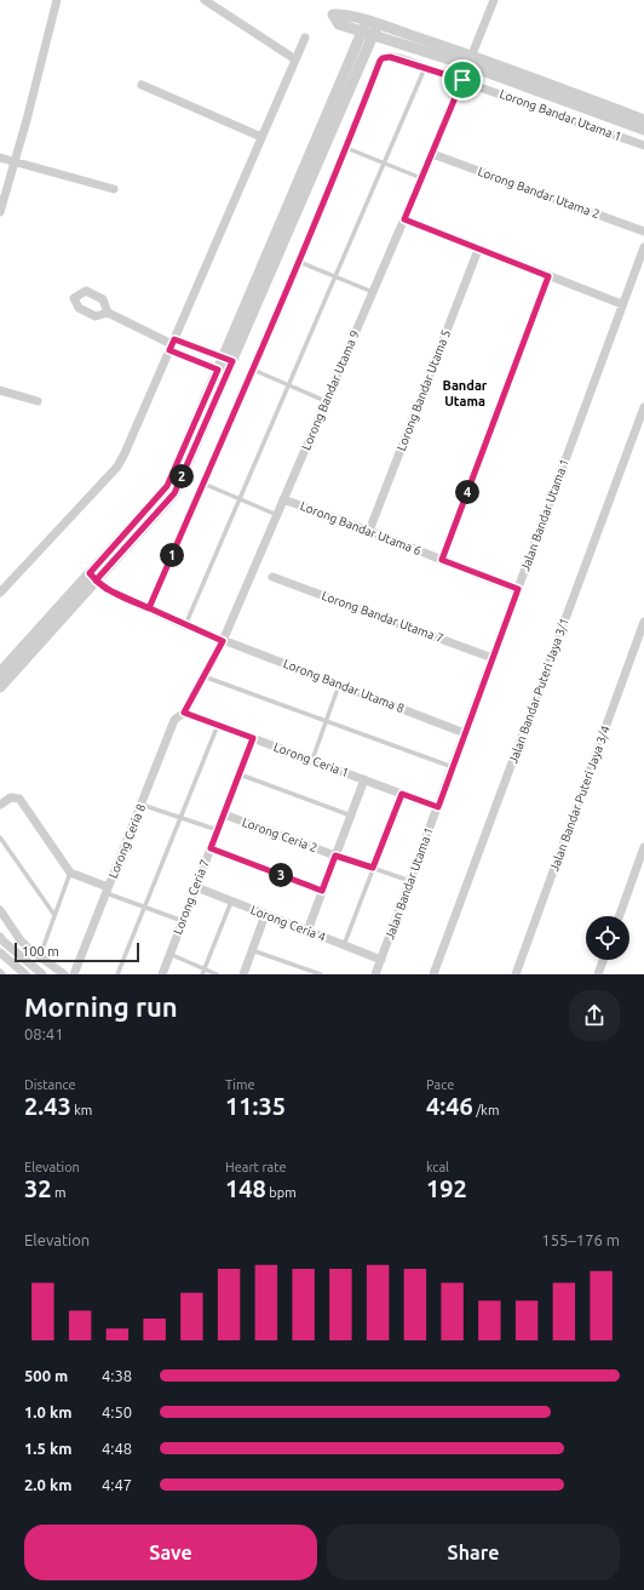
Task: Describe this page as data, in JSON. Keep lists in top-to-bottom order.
{
  "streets": {
    "street": [
      "Lorong Bandar Utama 1",
      "Lorong Bandar Utama 2",
      "Lorong Bandar Utama 9",
      "Lorong Bandar Utama 5",
      "Jalan Bandar Utama 1",
      "Lorong Bandar Utama 6",
      "Lorong Bandar Utama 7",
      "Lorong Bandar Utama 8",
      "Jalan Bandar Puteri Jaya 3/1",
      "Lorong Ceria 1",
      "Jalan Bandar Puteri Jaya 3/4",
      "Lorong Ceria 2",
      "Lorong Ceria 8",
      "Lorong Ceria 7",
      "Lorong Ceria 4"
    ]
  },
  "crossings": [
    ["Lorong Bandar Utama 1", "Lorong Bandar Utama 9"],
    ["Lorong Bandar Utama 1", "Lorong Bandar Utama 8"],
    ["Lorong Bandar Utama 2", "Lorong Bandar Utama 9"],
    ["Lorong Bandar Utama 9", "Lorong Bandar Utama 6"],
    ["Lorong Bandar Utama 9", "Lorong Bandar Utama 8"],
    ["Lorong Bandar Utama 9", "Lorong Ceria 1"],
    ["Lorong Bandar Utama 9", "Lorong Ceria 8"],
    ["Lorong Bandar Utama 5", "Lorong Bandar Utama 6"],
    ["Jalan Bandar Utama 1", "Lorong Bandar Utama 6"],
    ["Jalan Bandar Utama 1", "Lorong Bandar Utama 7"],
    ["Jalan Bandar Utama 1", "Lorong Bandar Utama 8"],
    ["Jalan Bandar Utama 1", "Lorong Ceria 1"],
    ["Jalan Bandar Utama 1", "Lorong Ceria 4"],
    ["Lorong Ceria 1", "Lorong Ceria 8"],
    ["Lorong Ceria 1", "Lorong Ceria 7"],
    ["Lorong Ceria 2", "Lorong Ceria 7"],
    ["Lorong Ceria 7", "Lorong Ceria 4"]
  ],
  "districts": ["Bandar Utama"],
  "scale_bar": "100 m",
  "page": {
    "pins": [
      "2",
      "4",
      "1",
      "3"
    ],
    "scale": "100 m",
    "heading": ["Morning run", "08:41"],
    "stats": [
      ["Distance", "2.43 km"],
      ["Time", "11:35"],
      ["Pace", "4:46 /km"],
      ["Elevation", "32 m"],
      ["Heart rate", "148 bpm"],
      ["kcal", "192"]
    ],
    "chart": ["Elevation", "155–176 m"],
    "list": [
      {
        "name": "500 m",
        "note": "4:38"
      },
      {
        "name": "1.0 km",
        "note": "4:50"
      },
      {
        "name": "1.5 km",
        "note": "4:48"
      },
      {
        "name": "2.0 km",
        "note": "4:47"
      }
    ],
    "buttons": ["Save", "Share"]
  }
}
